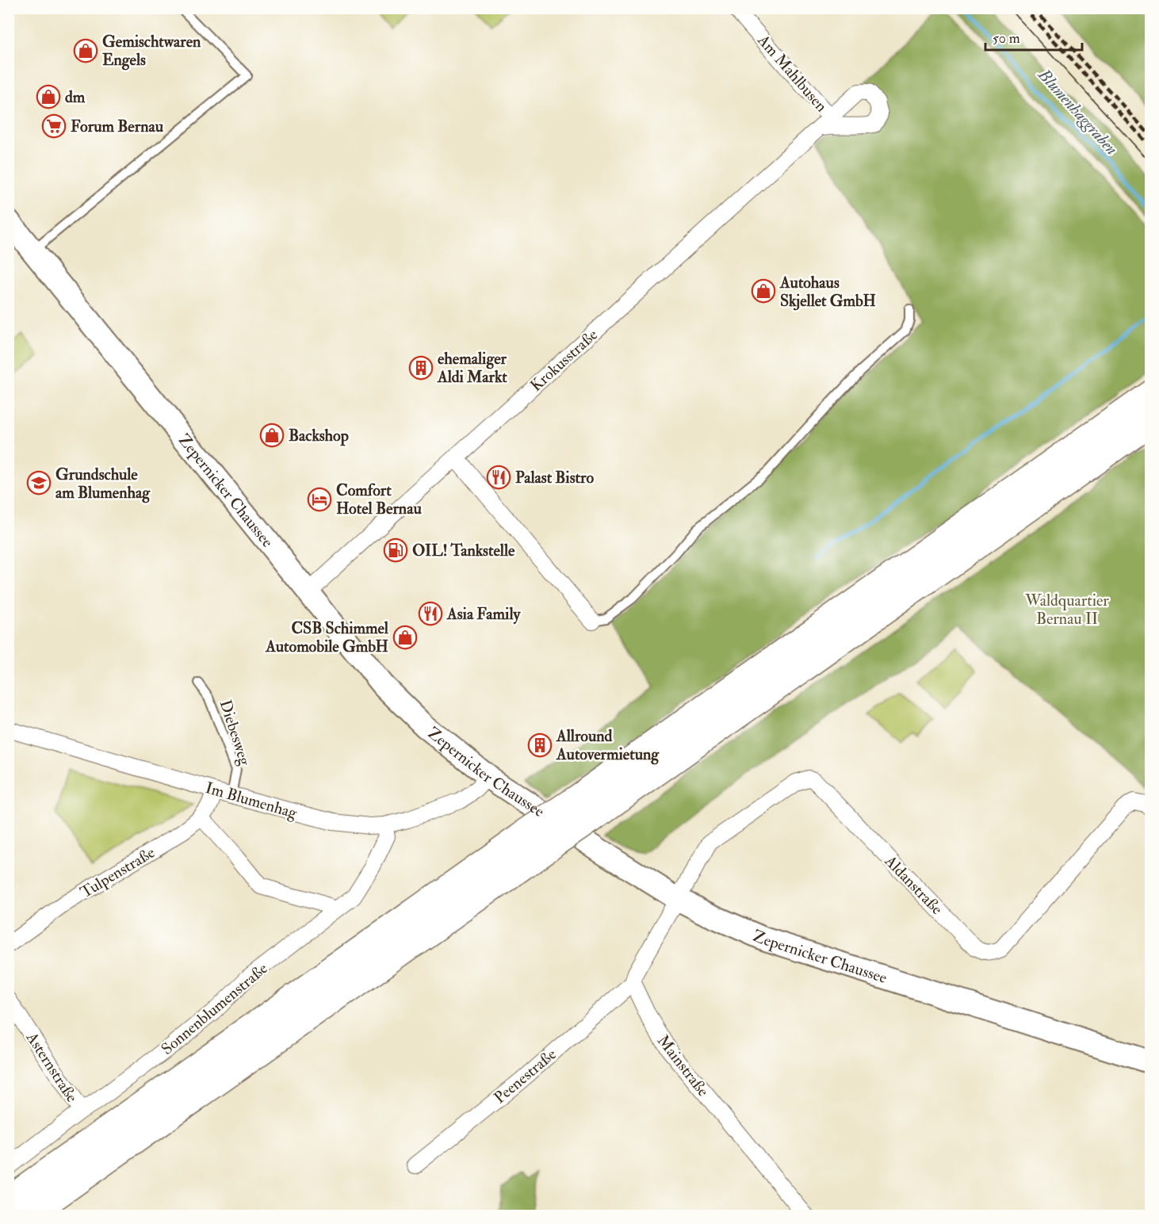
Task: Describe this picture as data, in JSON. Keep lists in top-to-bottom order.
{
  "streets": {
    "main road": ["Zepernicker Chaussee"],
    "street": [
      "Am Mahlbusen",
      "Krokusstraße",
      "Im Blumenhag",
      "Tulpenstraße",
      "Aldanstraße",
      "Sonnenblumenstraße",
      "Mainstraße",
      "Asternstraße",
      "Peenestraße"
    ],
    "lane": ["Diebesweg"]
  },
  "crossings": [
    ["Am Mahlbusen", "Krokusstraße"],
    ["Krokusstraße", "Zepernicker Chaussee"],
    ["Zepernicker Chaussee", "Im Blumenhag"],
    ["Zepernicker Chaussee", "Aldanstraße"],
    ["Diebesweg", "Im Blumenhag"],
    ["Im Blumenhag", "Tulpenstraße"],
    ["Im Blumenhag", "Sonnenblumenstraße"],
    ["Sonnenblumenstraße", "Asternstraße"],
    ["Mainstraße", "Peenestraße"]
  ],
  "water": ["Blumenhaggraben"],
  "parks": ["Waldquartier Bernau II"],
  "places": {
    "shop": [
      "Gemischtwaren Engels",
      "dm",
      "Autohaus Skjellet GmbH",
      "Backshop",
      "CSB Schimmel Automobile GmbH"
    ],
    "supermarket": ["Forum Bernau"],
    "building": ["ehemaliger Aldi Markt", "Allround Autovermietung"],
    "restaurant": ["Palast Bistro", "Asia Family"],
    "school or university": ["Grundschule am Blumenhag"],
    "hotel": ["Comfort Hotel Bernau"],
    "fuel station": ["OIL! Tankstelle"]
  },
  "scale_bar": "50 m"
}
